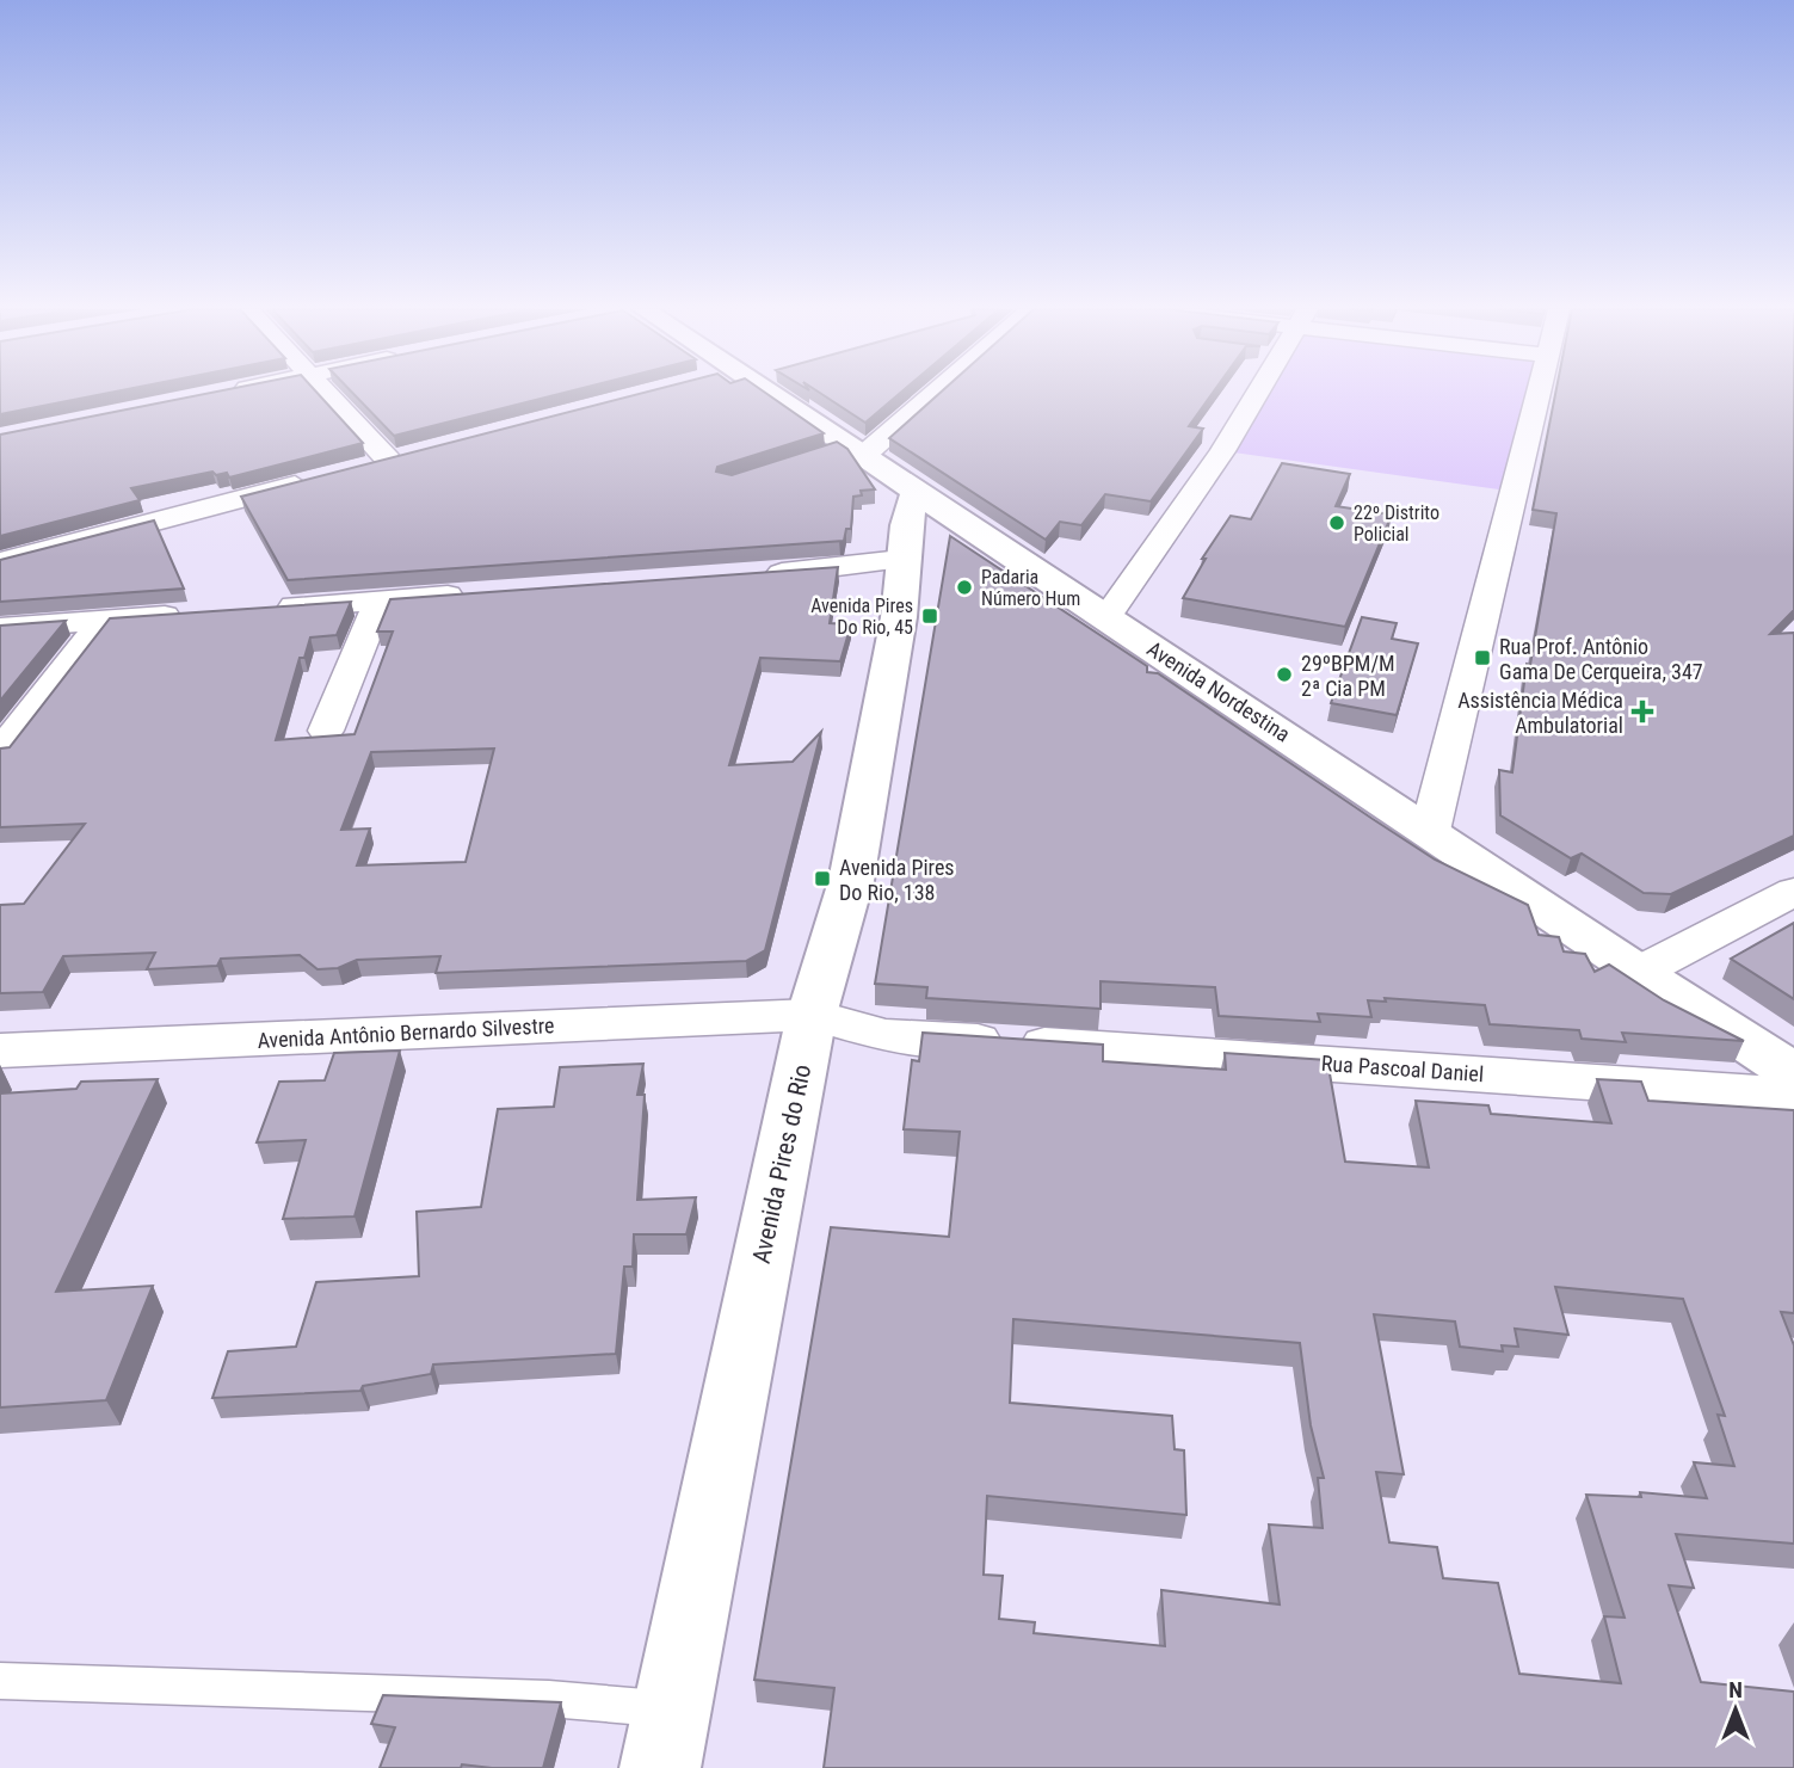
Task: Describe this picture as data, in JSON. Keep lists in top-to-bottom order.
{
  "streets": {
    "main road": ["Avenida Nordestina", "Avenida Pires do Rio"],
    "street": ["Avenida Antônio Bernardo Silvestre", "Rua Pascoal Daniel"]
  },
  "crossings": [
    ["Avenida Nordestina", "Avenida Pires do Rio"],
    ["Avenida Antônio Bernardo Silvestre", "Rua Pascoal Daniel"],
    ["Avenida Antônio Bernardo Silvestre", "Avenida Pires do Rio"],
    ["Rua Pascoal Daniel", "Avenida Pires do Rio"]
  ],
  "places": {
    "other": ["22º Distrito Policial", "Padaria Número Hum", "29ºBPM/M 2ª Cia PM"],
    "transit": ["Avenida Pires Do Rio, 45", "Rua Prof. Antônio Gama De Cerqueira, 347", "Avenida Pires Do Rio, 138"],
    "health": ["Assistência Médica Ambulatorial"]
  },
  "north": "top"
}
